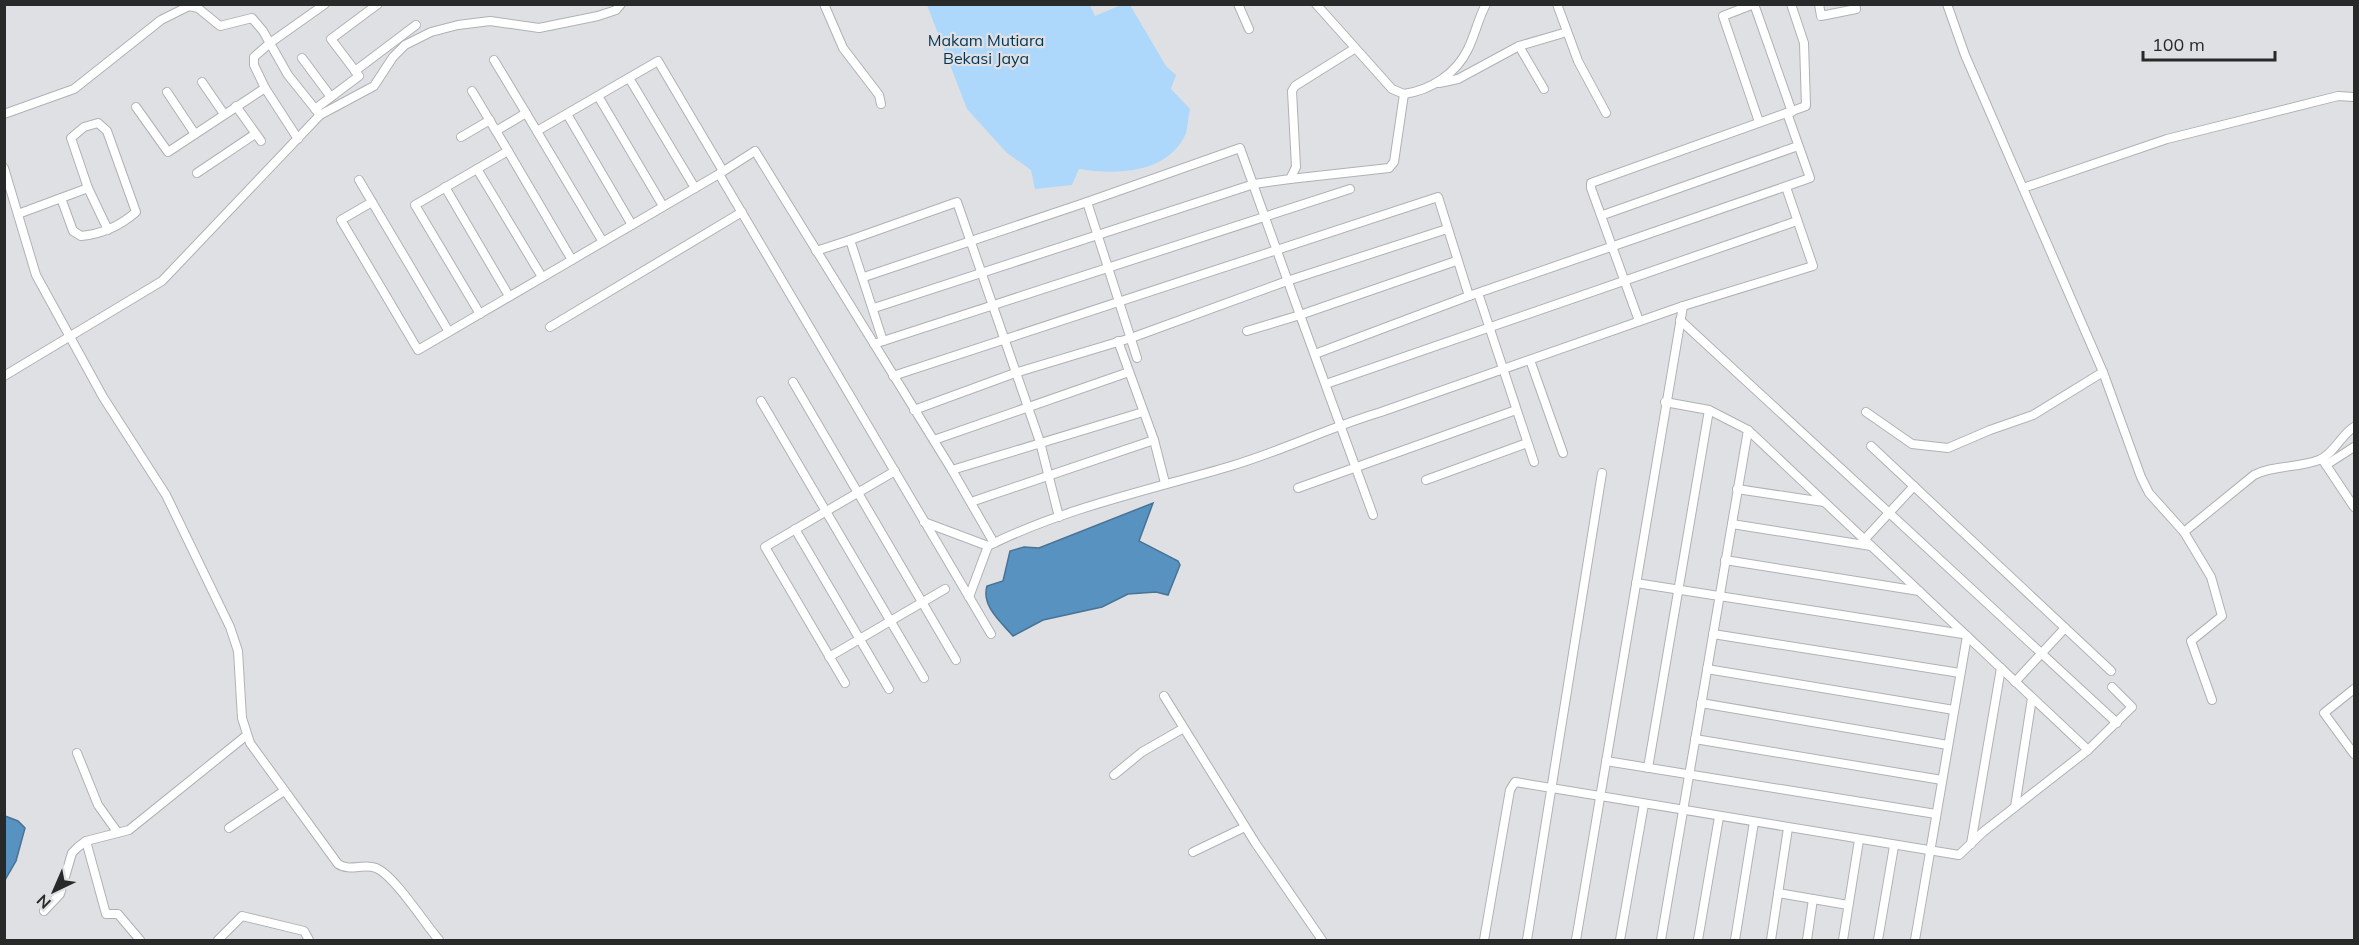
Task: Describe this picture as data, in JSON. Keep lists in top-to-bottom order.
{
  "parks": ["Makam Mutiara Bekasi Jaya"],
  "scale_bar": "100 m",
  "north": "bottom left"
}
